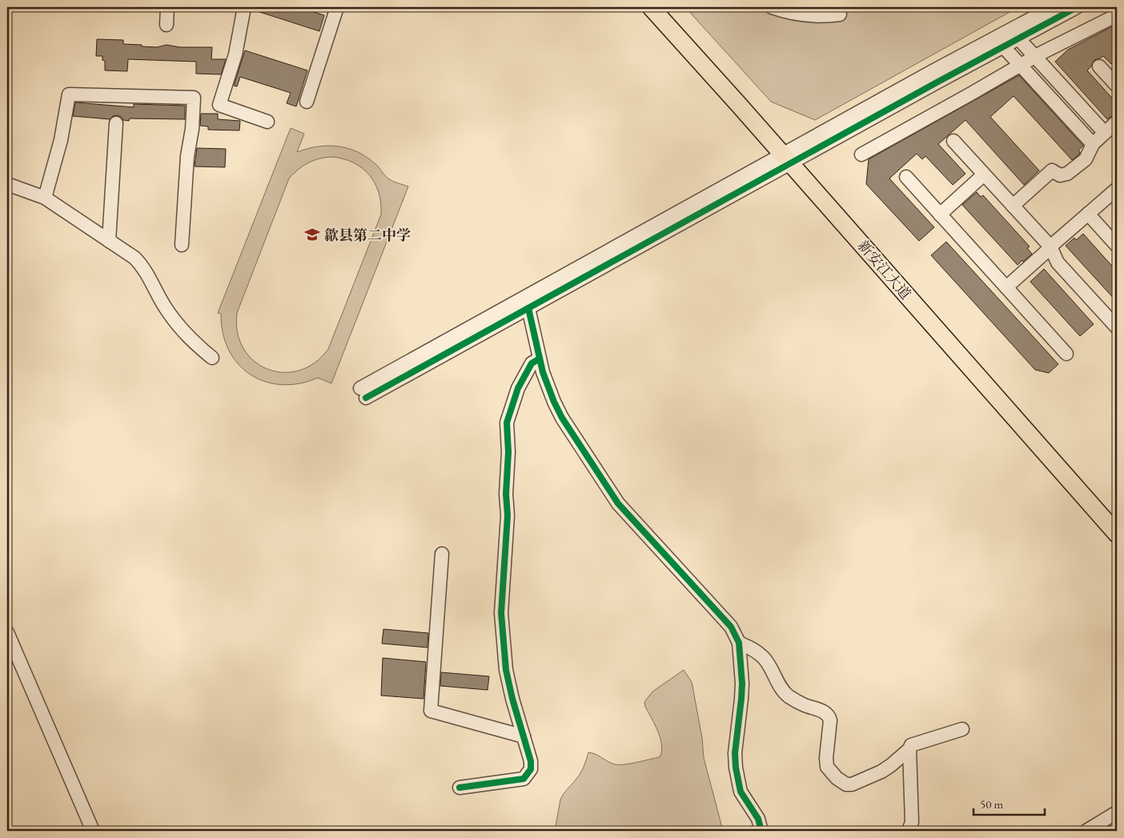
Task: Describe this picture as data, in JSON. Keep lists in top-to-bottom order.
{
  "streets": {
    "main road": ["新安江大道"]
  },
  "places": {
    "school or university": ["歙县第二中学"]
  },
  "scale_bar": "50 m"
}
